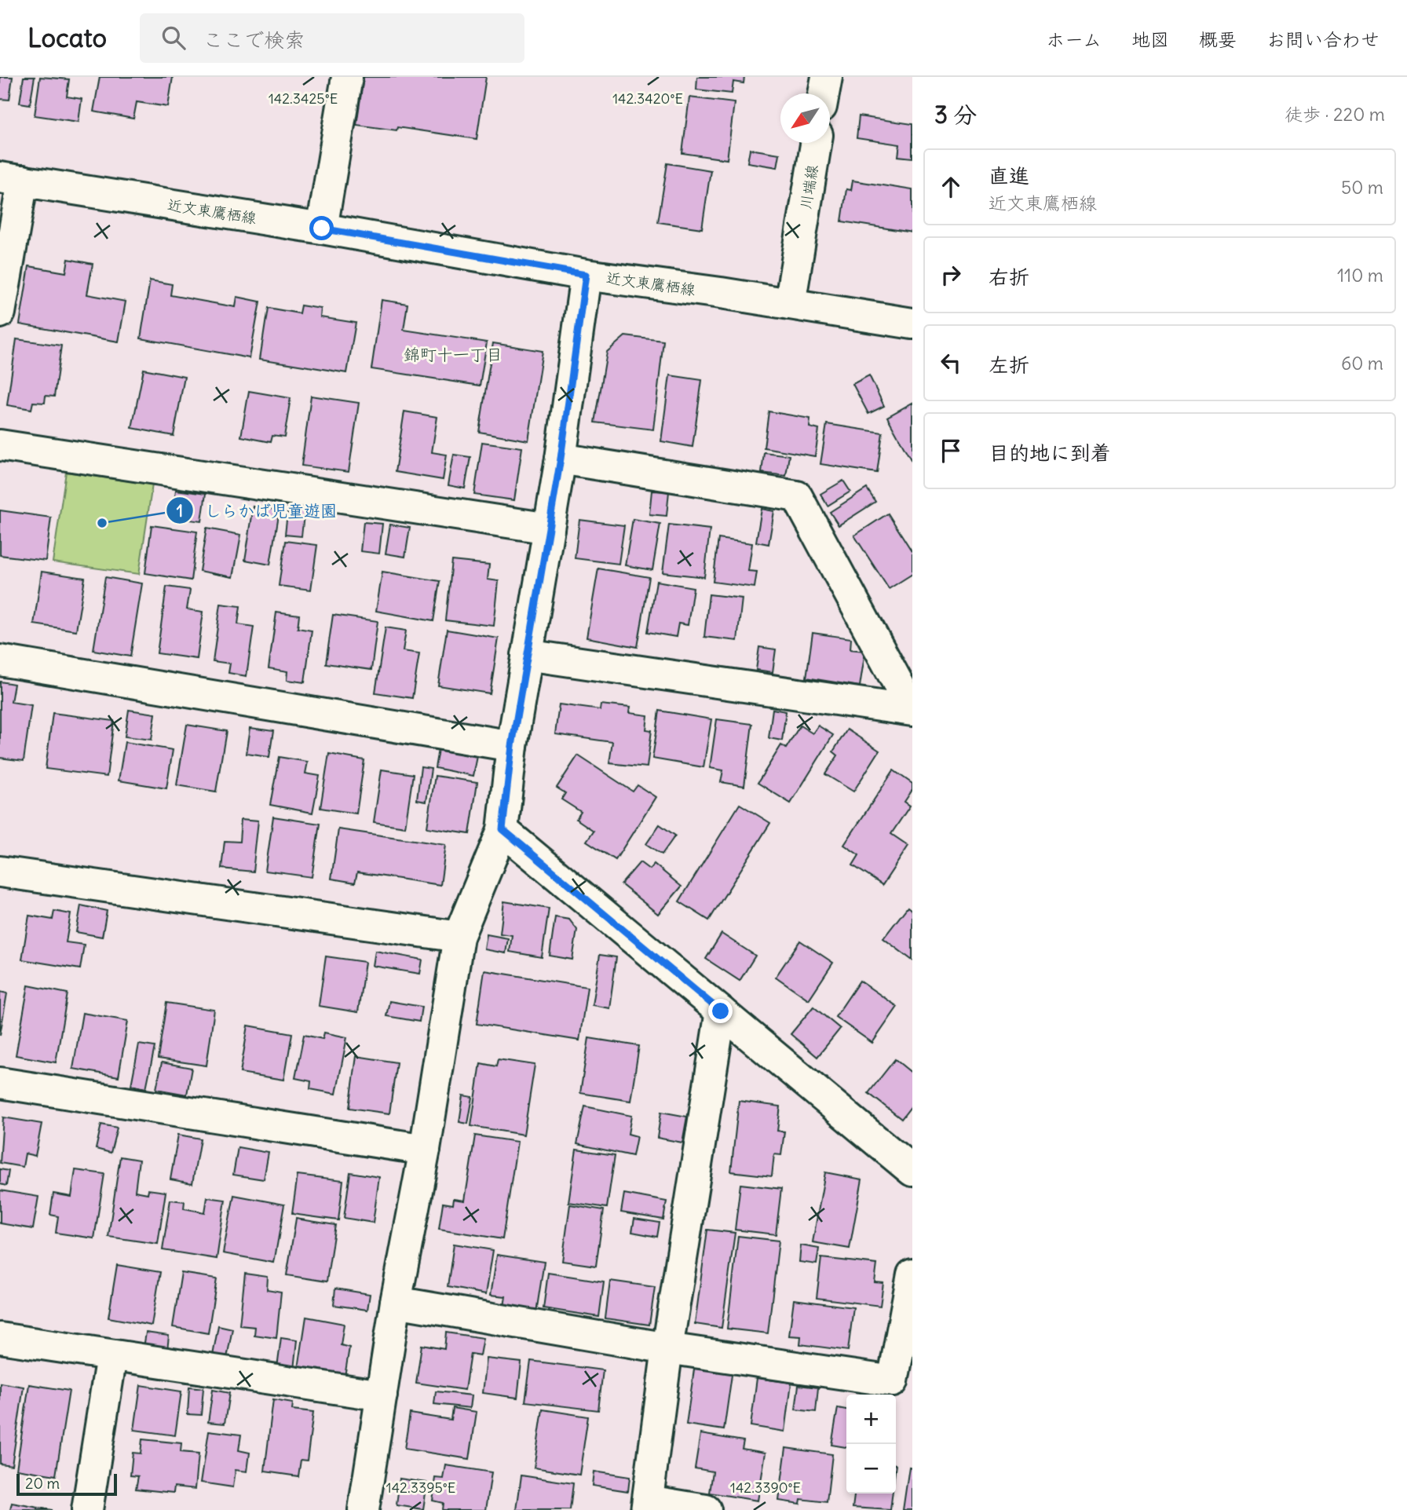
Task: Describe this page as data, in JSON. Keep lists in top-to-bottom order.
{
  "streets": {
    "street": ["川端線", "近文東鷹栖線"]
  },
  "crossings": [
    ["川端線", "近文東鷹栖線"]
  ],
  "districts": ["錦町十一丁目"],
  "places": ["しらかば児童遊園"],
  "scale_bar": "20 m",
  "north": "bottom left",
  "page": {
    "header": "Locato",
    "search": "ここで検索",
    "nav": [
      "ホーム",
      "地図",
      "概要",
      "お問い合わせ"
    ],
    "heading": ["3 分", "徒歩 · 220 m"],
    "list": [
      ["直進", "近文東鷹栖線", "50 m"],
      ["右折", "110 m"],
      ["左折", "60 m"],
      "目的地に到着"
    ],
    "map_buttons": ["+", "−"],
    "scale": "20 m"
  },
  "coordinates": [
    "142.3425°E",
    "142.3420°E",
    "142.3395°E",
    "142.3390°E"
  ]
}
